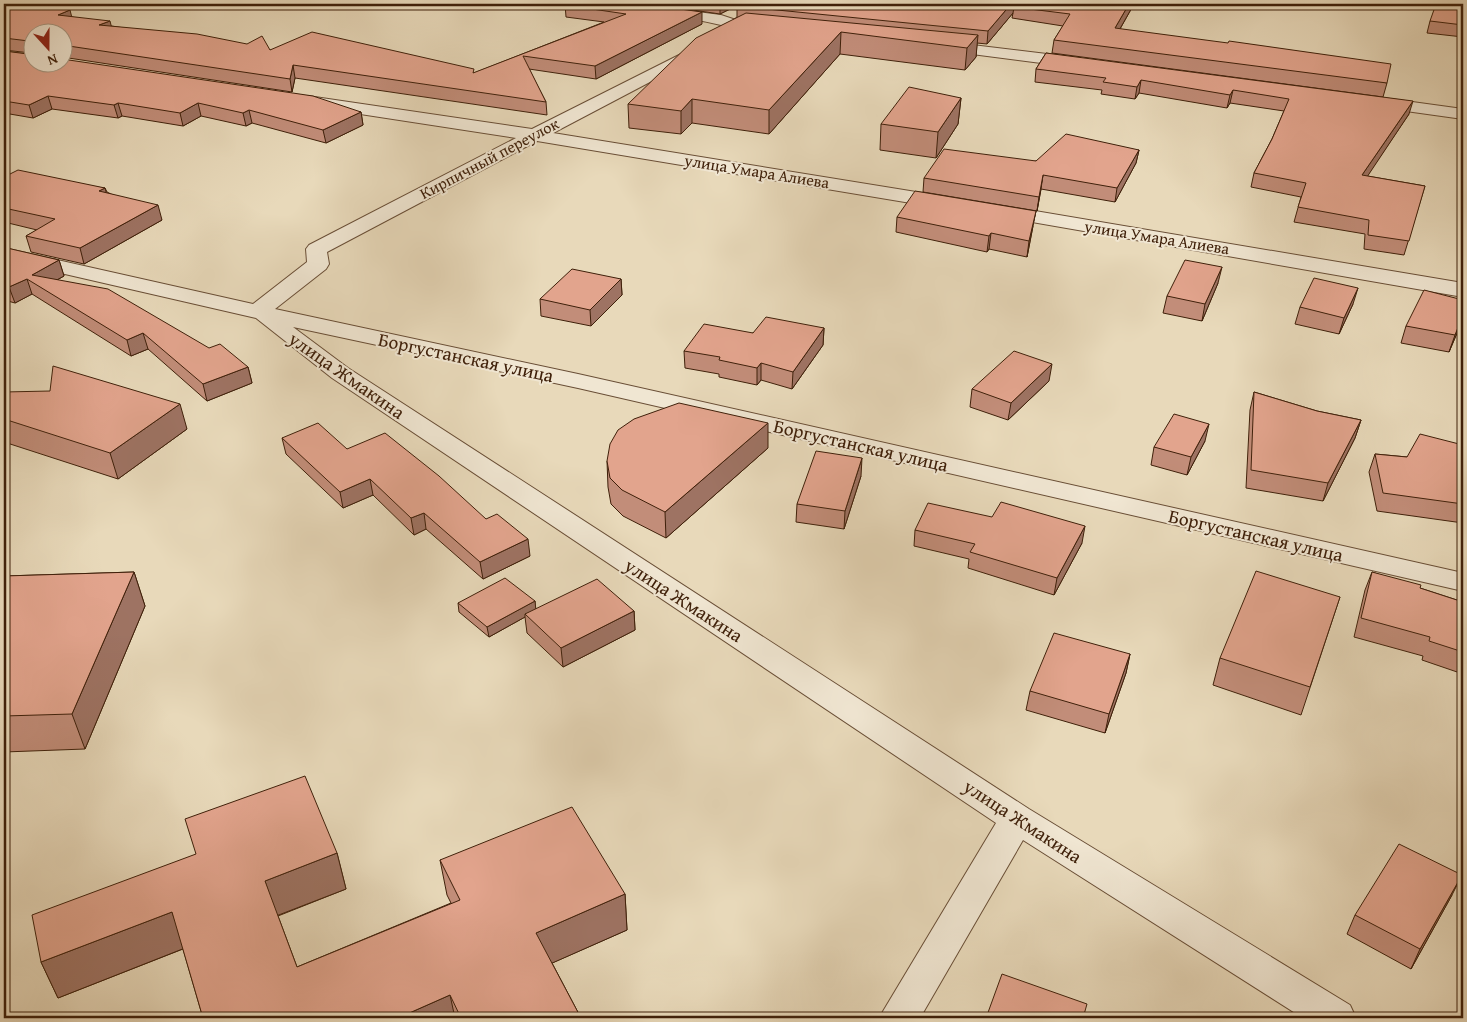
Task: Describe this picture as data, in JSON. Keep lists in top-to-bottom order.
{
  "streets": {
    "street": [
      "Кирпичный переулок",
      "улица Умара Алиева",
      "Боргустанская улица",
      "улица Жмакина"
    ]
  },
  "crossings": [
    ["Кирпичный переулок", "улица Умара Алиева"],
    ["Кирпичный переулок", "Боргустанская улица"],
    ["Кирпичный переулок", "улица Жмакина"],
    ["Боргустанская улица", "улица Жмакина"]
  ],
  "north": "bottom"
}
